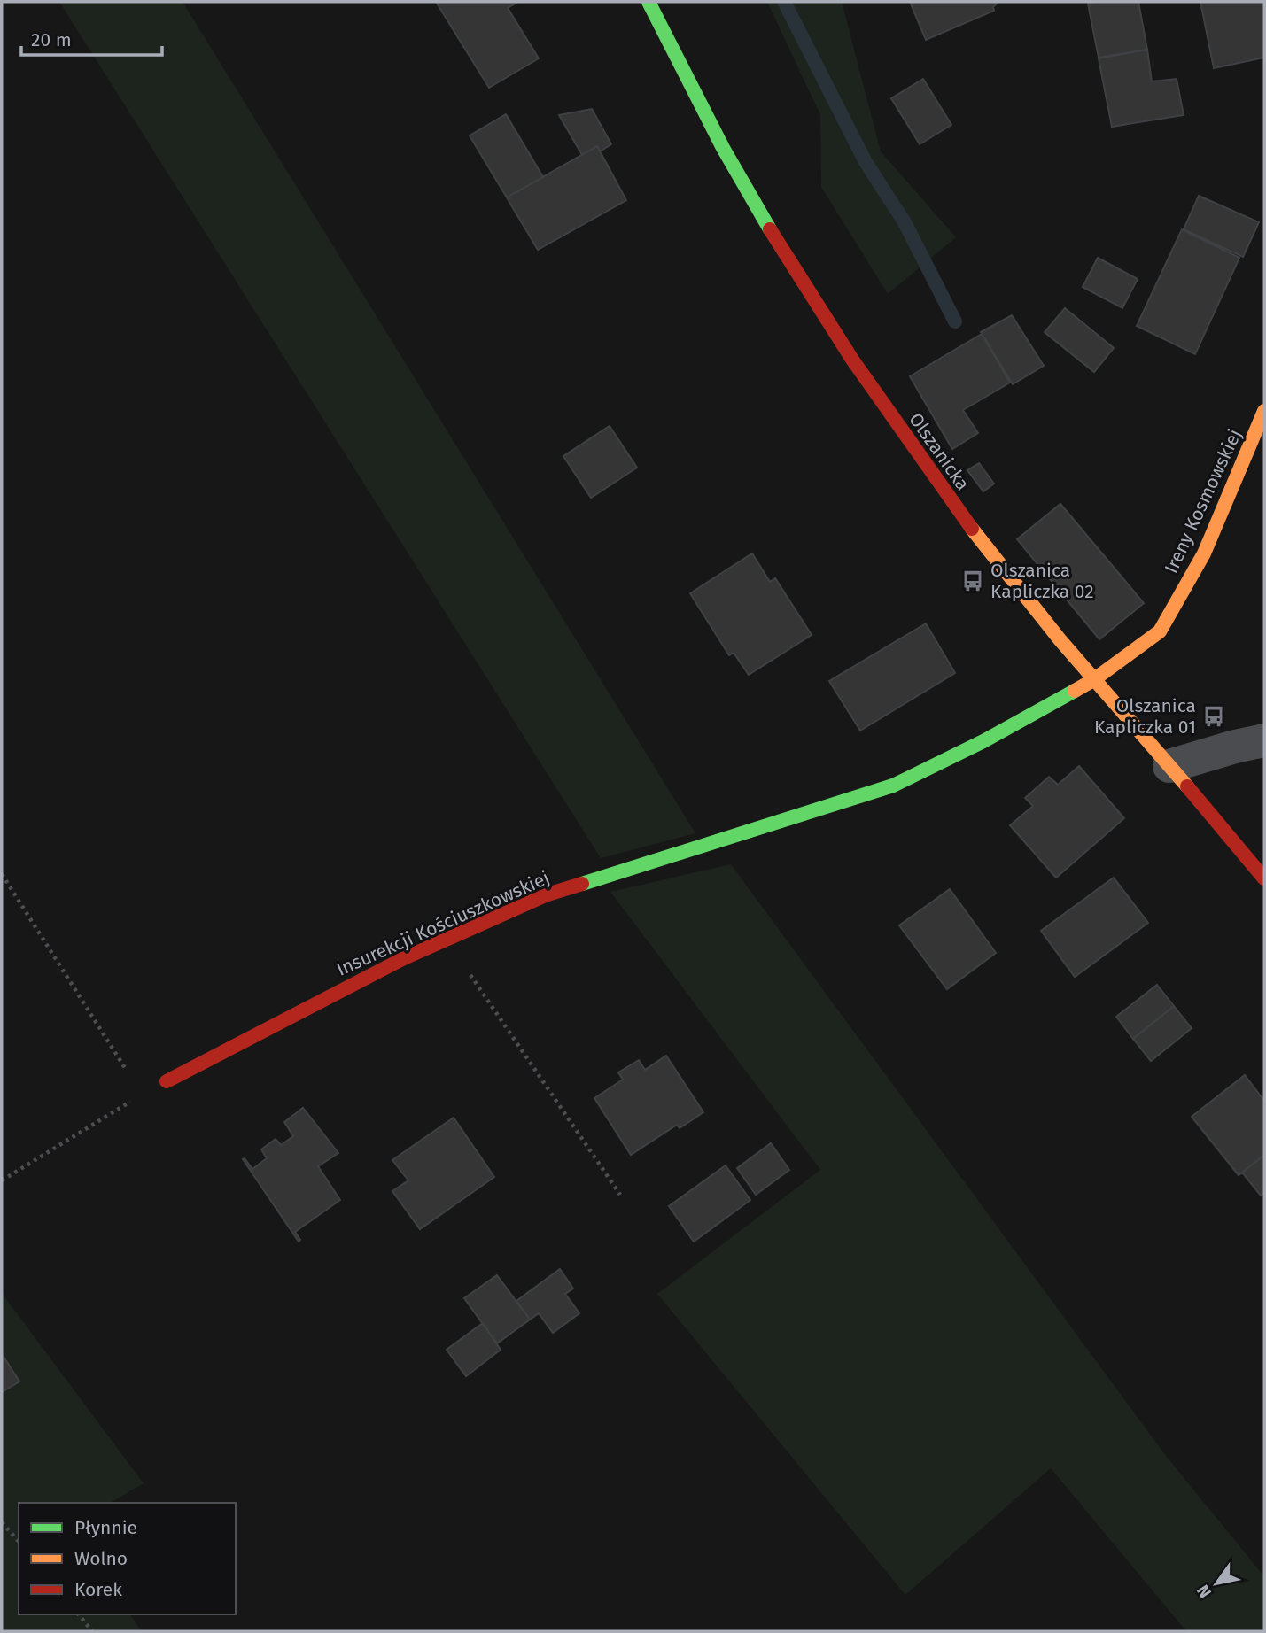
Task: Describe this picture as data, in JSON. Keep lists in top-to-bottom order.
{
  "streets": {
    "street": ["Olszanicka", "Ireny Kosmowskiej", "Insurekcji Kościuszkowskiej"]
  },
  "crossings": [
    ["Olszanicka", "Ireny Kosmowskiej"],
    ["Olszanicka", "Insurekcji Kościuszkowskiej"],
    ["Ireny Kosmowskiej", "Insurekcji Kościuszkowskiej"]
  ],
  "places": {
    "bus stop": ["Olszanica Kapliczka 02", "Olszanica Kapliczka 01"]
  },
  "legend": ["Płynnie", "Wolno", "Korek"],
  "scale_bar": "20 m",
  "north": "bottom left"
}
